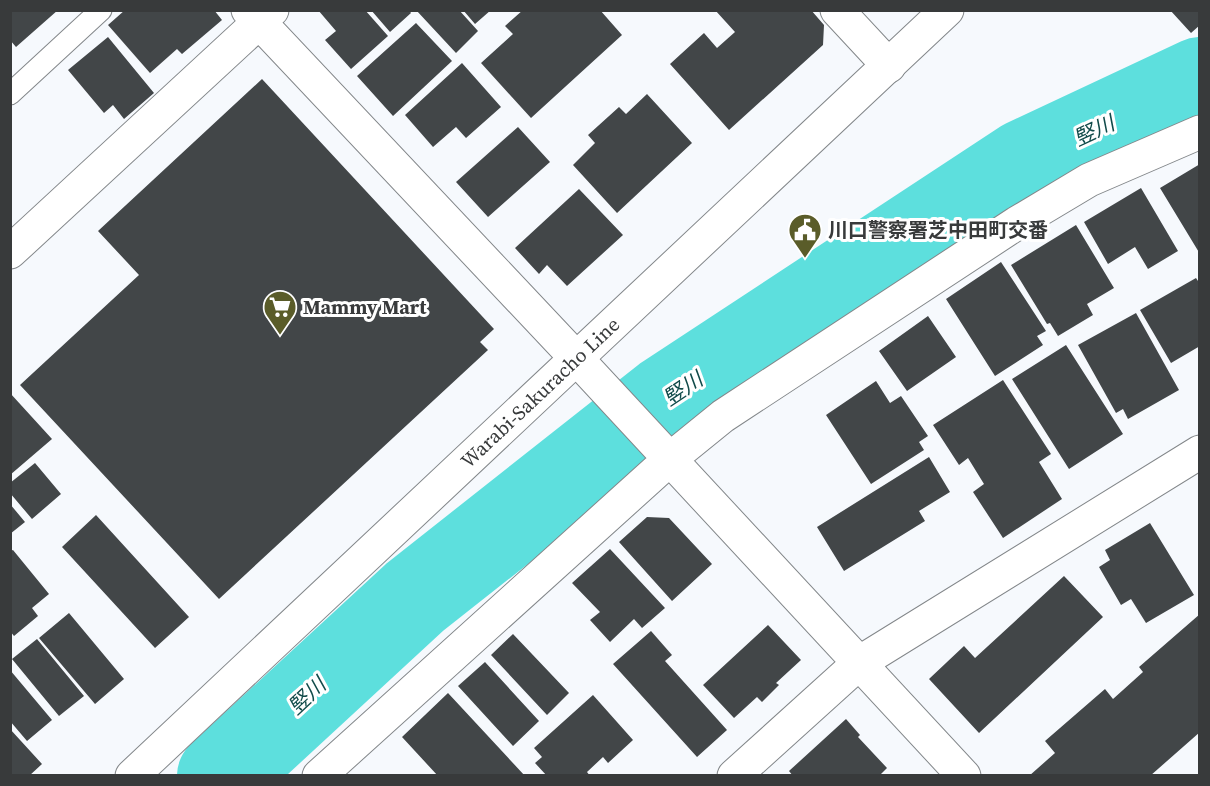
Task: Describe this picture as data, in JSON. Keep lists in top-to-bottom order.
{
  "streets": {
    "street": ["Warabi-Sakuracho Line"]
  },
  "water": ["竪川"],
  "places": {
    "public building": ["川口警察署芝中田町交番"],
    "supermarket": ["Mammy Mart"]
  }
}
